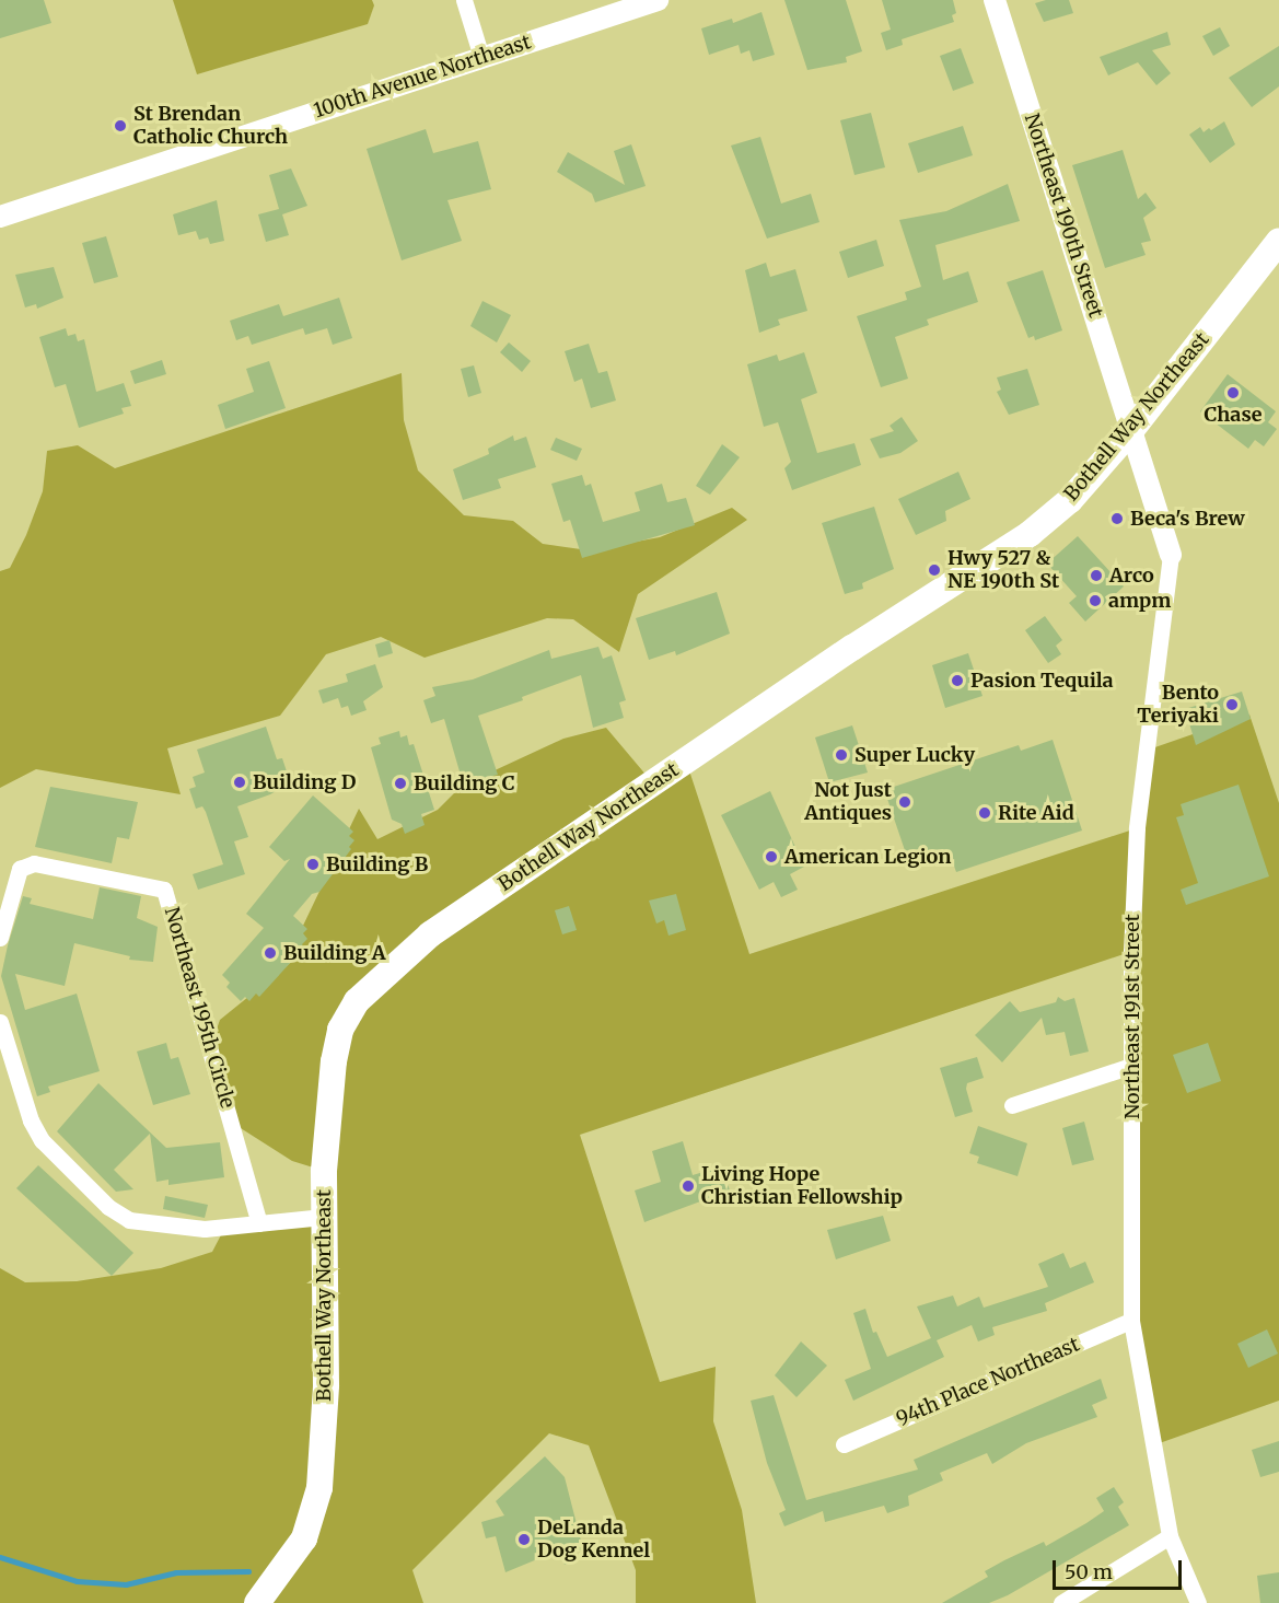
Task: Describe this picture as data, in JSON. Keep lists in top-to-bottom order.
{
  "streets": {
    "main road": ["Bothell Way Northeast"],
    "street": [
      "100th Avenue Northeast",
      "Northeast 190th Street",
      "Northeast 195th Circle",
      "Northeast 191st Street",
      "94th Place Northeast"
    ]
  },
  "crossings": [
    ["Northeast 190th Street", "Bothell Way Northeast"],
    ["Northeast 190th Street", "Northeast 191st Street"],
    ["Bothell Way Northeast", "Northeast 191st Street"],
    ["Northeast 191st Street", "94th Place Northeast"]
  ],
  "places": [
    "St Brendan Catholic Church",
    "Chase",
    "Beca's Brew",
    "Hwy 527 & NE 190th St",
    "Arco",
    "ampm",
    "Pasion Tequila",
    "Bento Teriyaki",
    "Super Lucky",
    "Building D",
    "Building C",
    "Not Just Antiques",
    "Rite Aid",
    "American Legion",
    "Building B",
    "Building A",
    "Living Hope Christian Fellowship",
    "DeLanda Dog Kennel"
  ],
  "scale_bar": "50 m"
}
